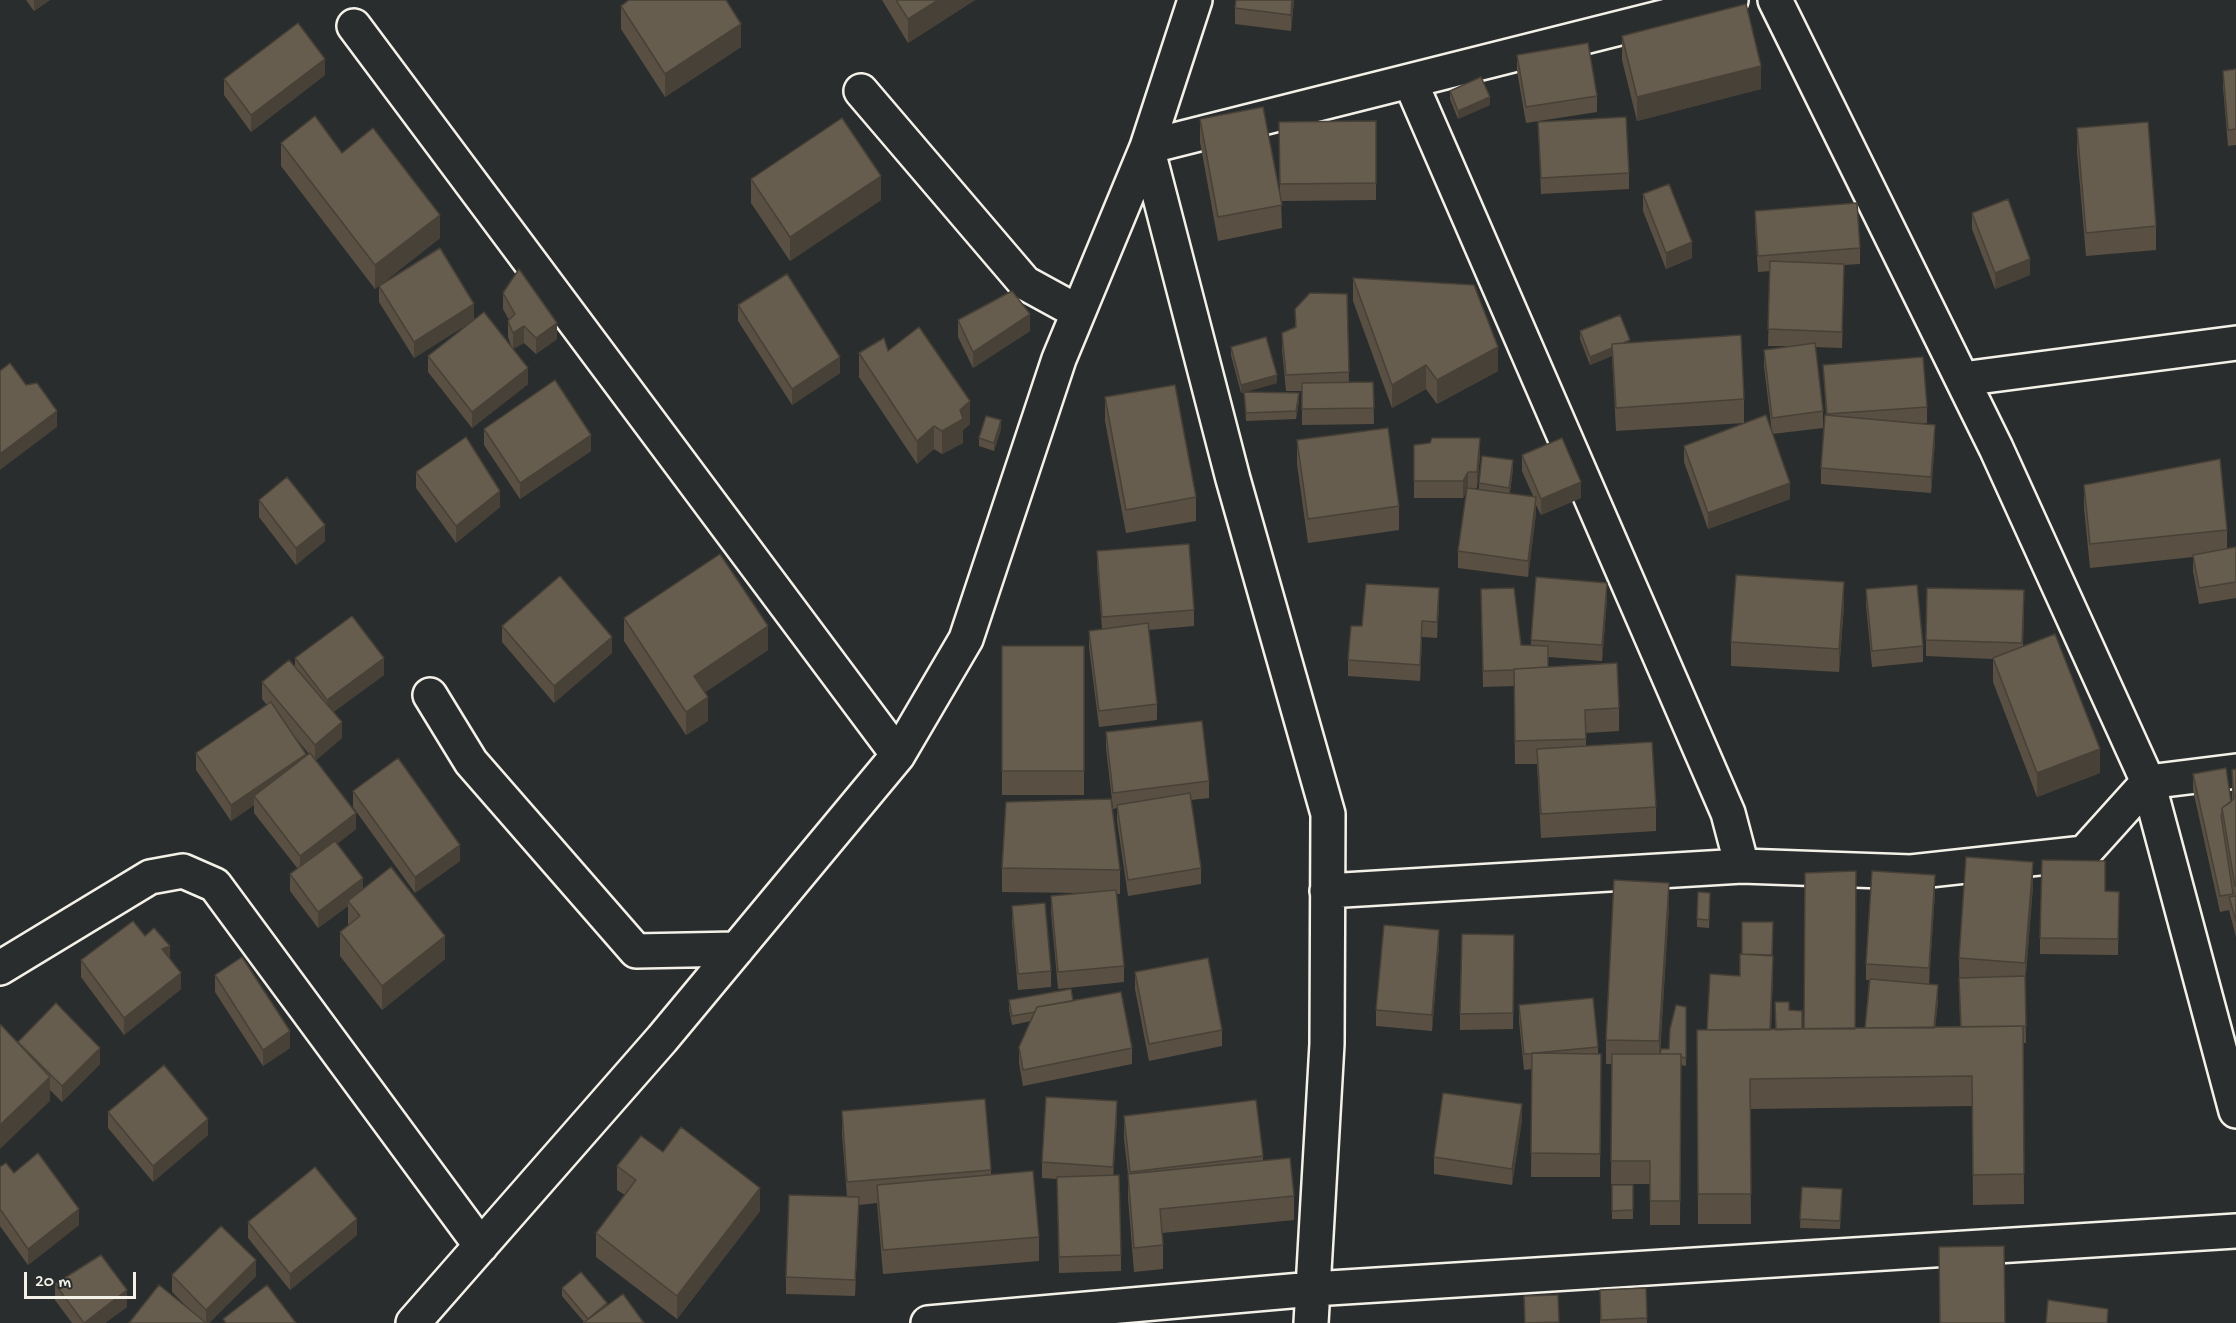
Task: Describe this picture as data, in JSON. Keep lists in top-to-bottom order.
{
  "scale_bar": "20 m"
}
